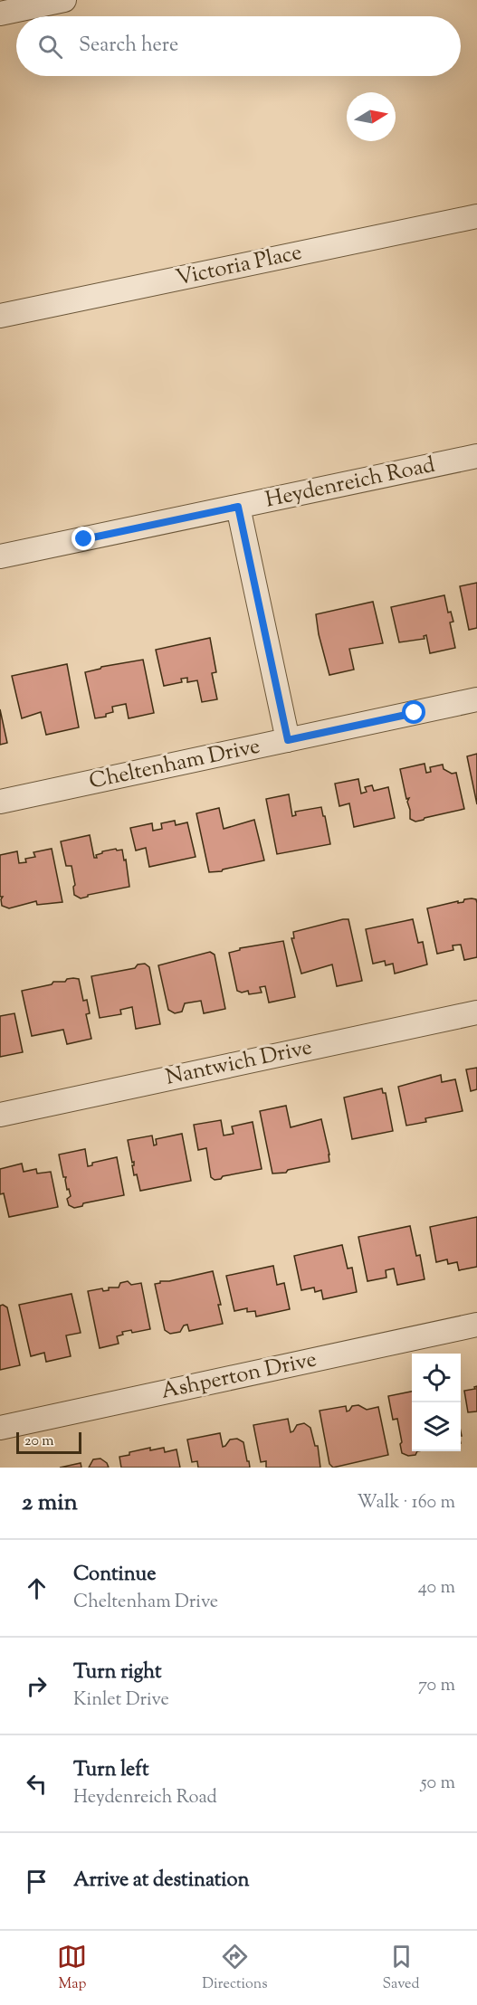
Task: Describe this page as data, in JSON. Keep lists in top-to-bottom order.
{
  "streets": {
    "street": [
      "Victoria Place",
      "Heydenreich Road",
      "Cheltenham Drive",
      "Nantwich Drive",
      "Ashperton Drive"
    ]
  },
  "scale_bar": "20 m",
  "north": "right",
  "page": {
    "search": "Search here",
    "scale": "20 m",
    "heading": ["2 min", "Walk · 160 m"],
    "list": [
      ["Continue", "Cheltenham Drive", "40 m"],
      ["Turn right", "Kinlet Drive", "70 m"],
      ["Turn left", "Heydenreich Road", "50 m"],
      "Arrive at destination"
    ],
    "nav": ["Map", "Directions", "Saved"]
  }
}
